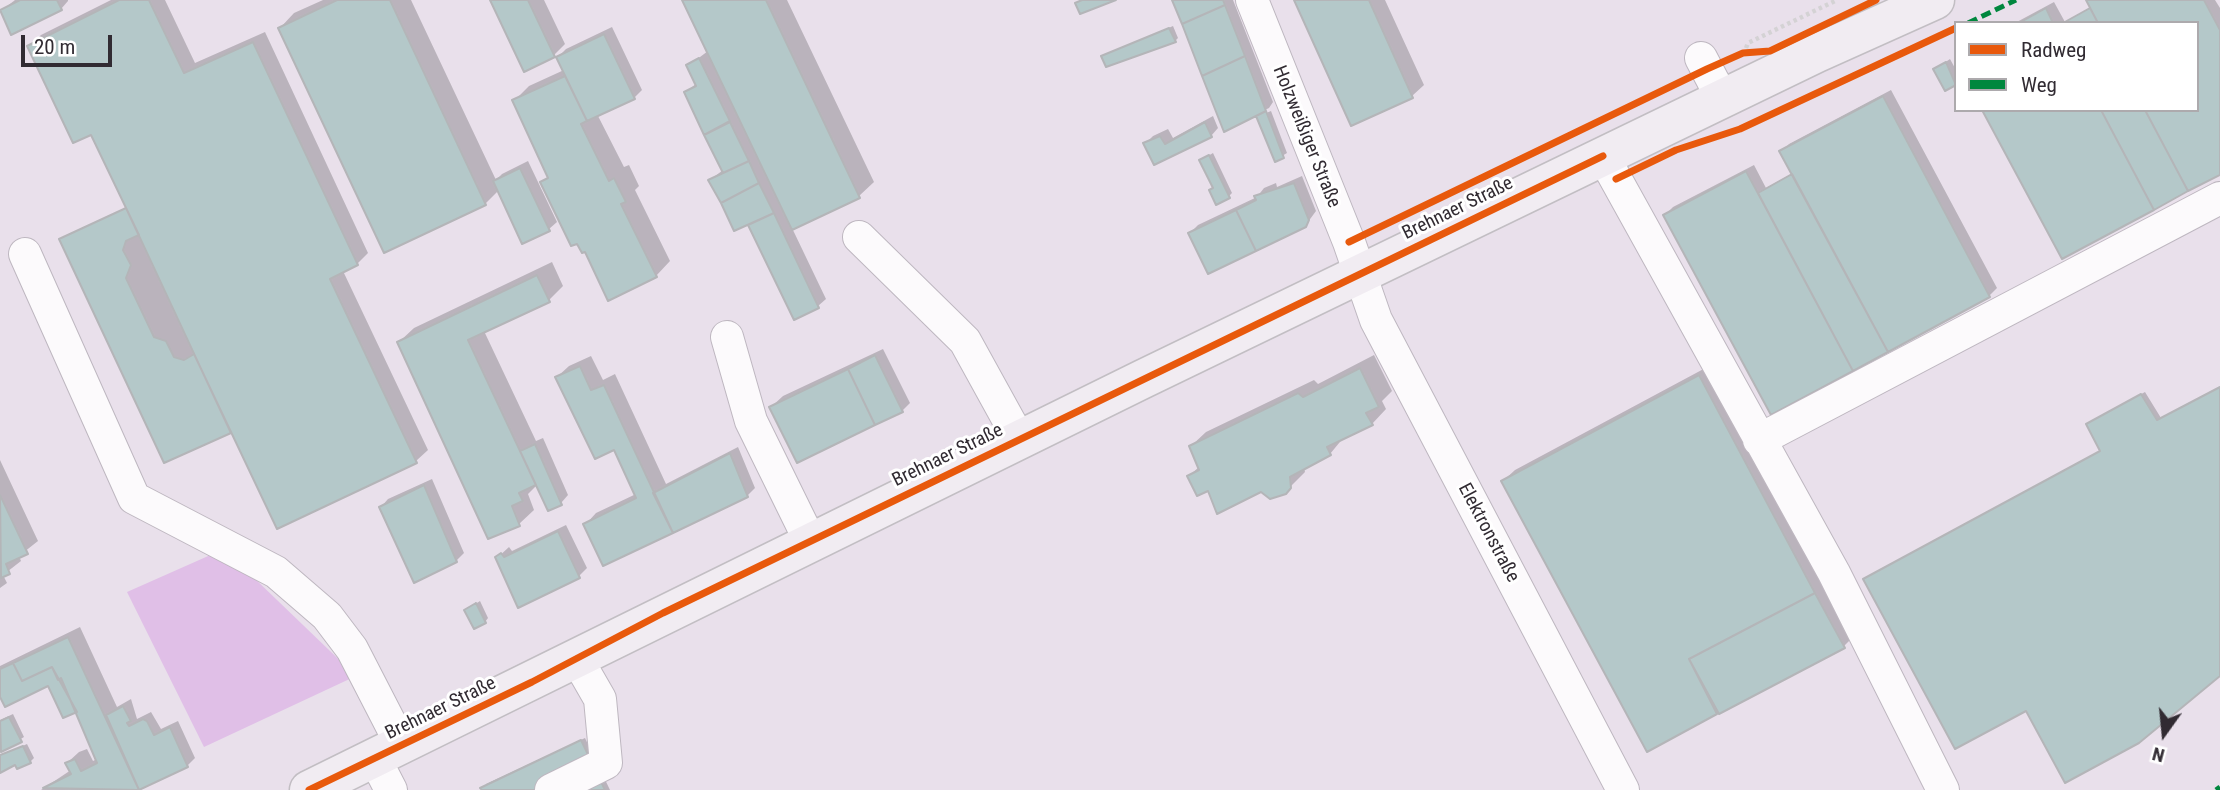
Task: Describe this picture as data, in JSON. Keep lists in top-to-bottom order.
{
  "streets": {
    "main road": ["Brehnaer Straße"],
    "street": ["Holzweißiger Straße", "Elektronstraße"]
  },
  "crossings": [
    ["Holzweißiger Straße", "Brehnaer Straße"],
    ["Holzweißiger Straße", "Elektronstraße"],
    ["Brehnaer Straße", "Elektronstraße"]
  ],
  "legend": ["Radweg", "Weg"],
  "scale_bar": "20 m",
  "north": "bottom"
}
